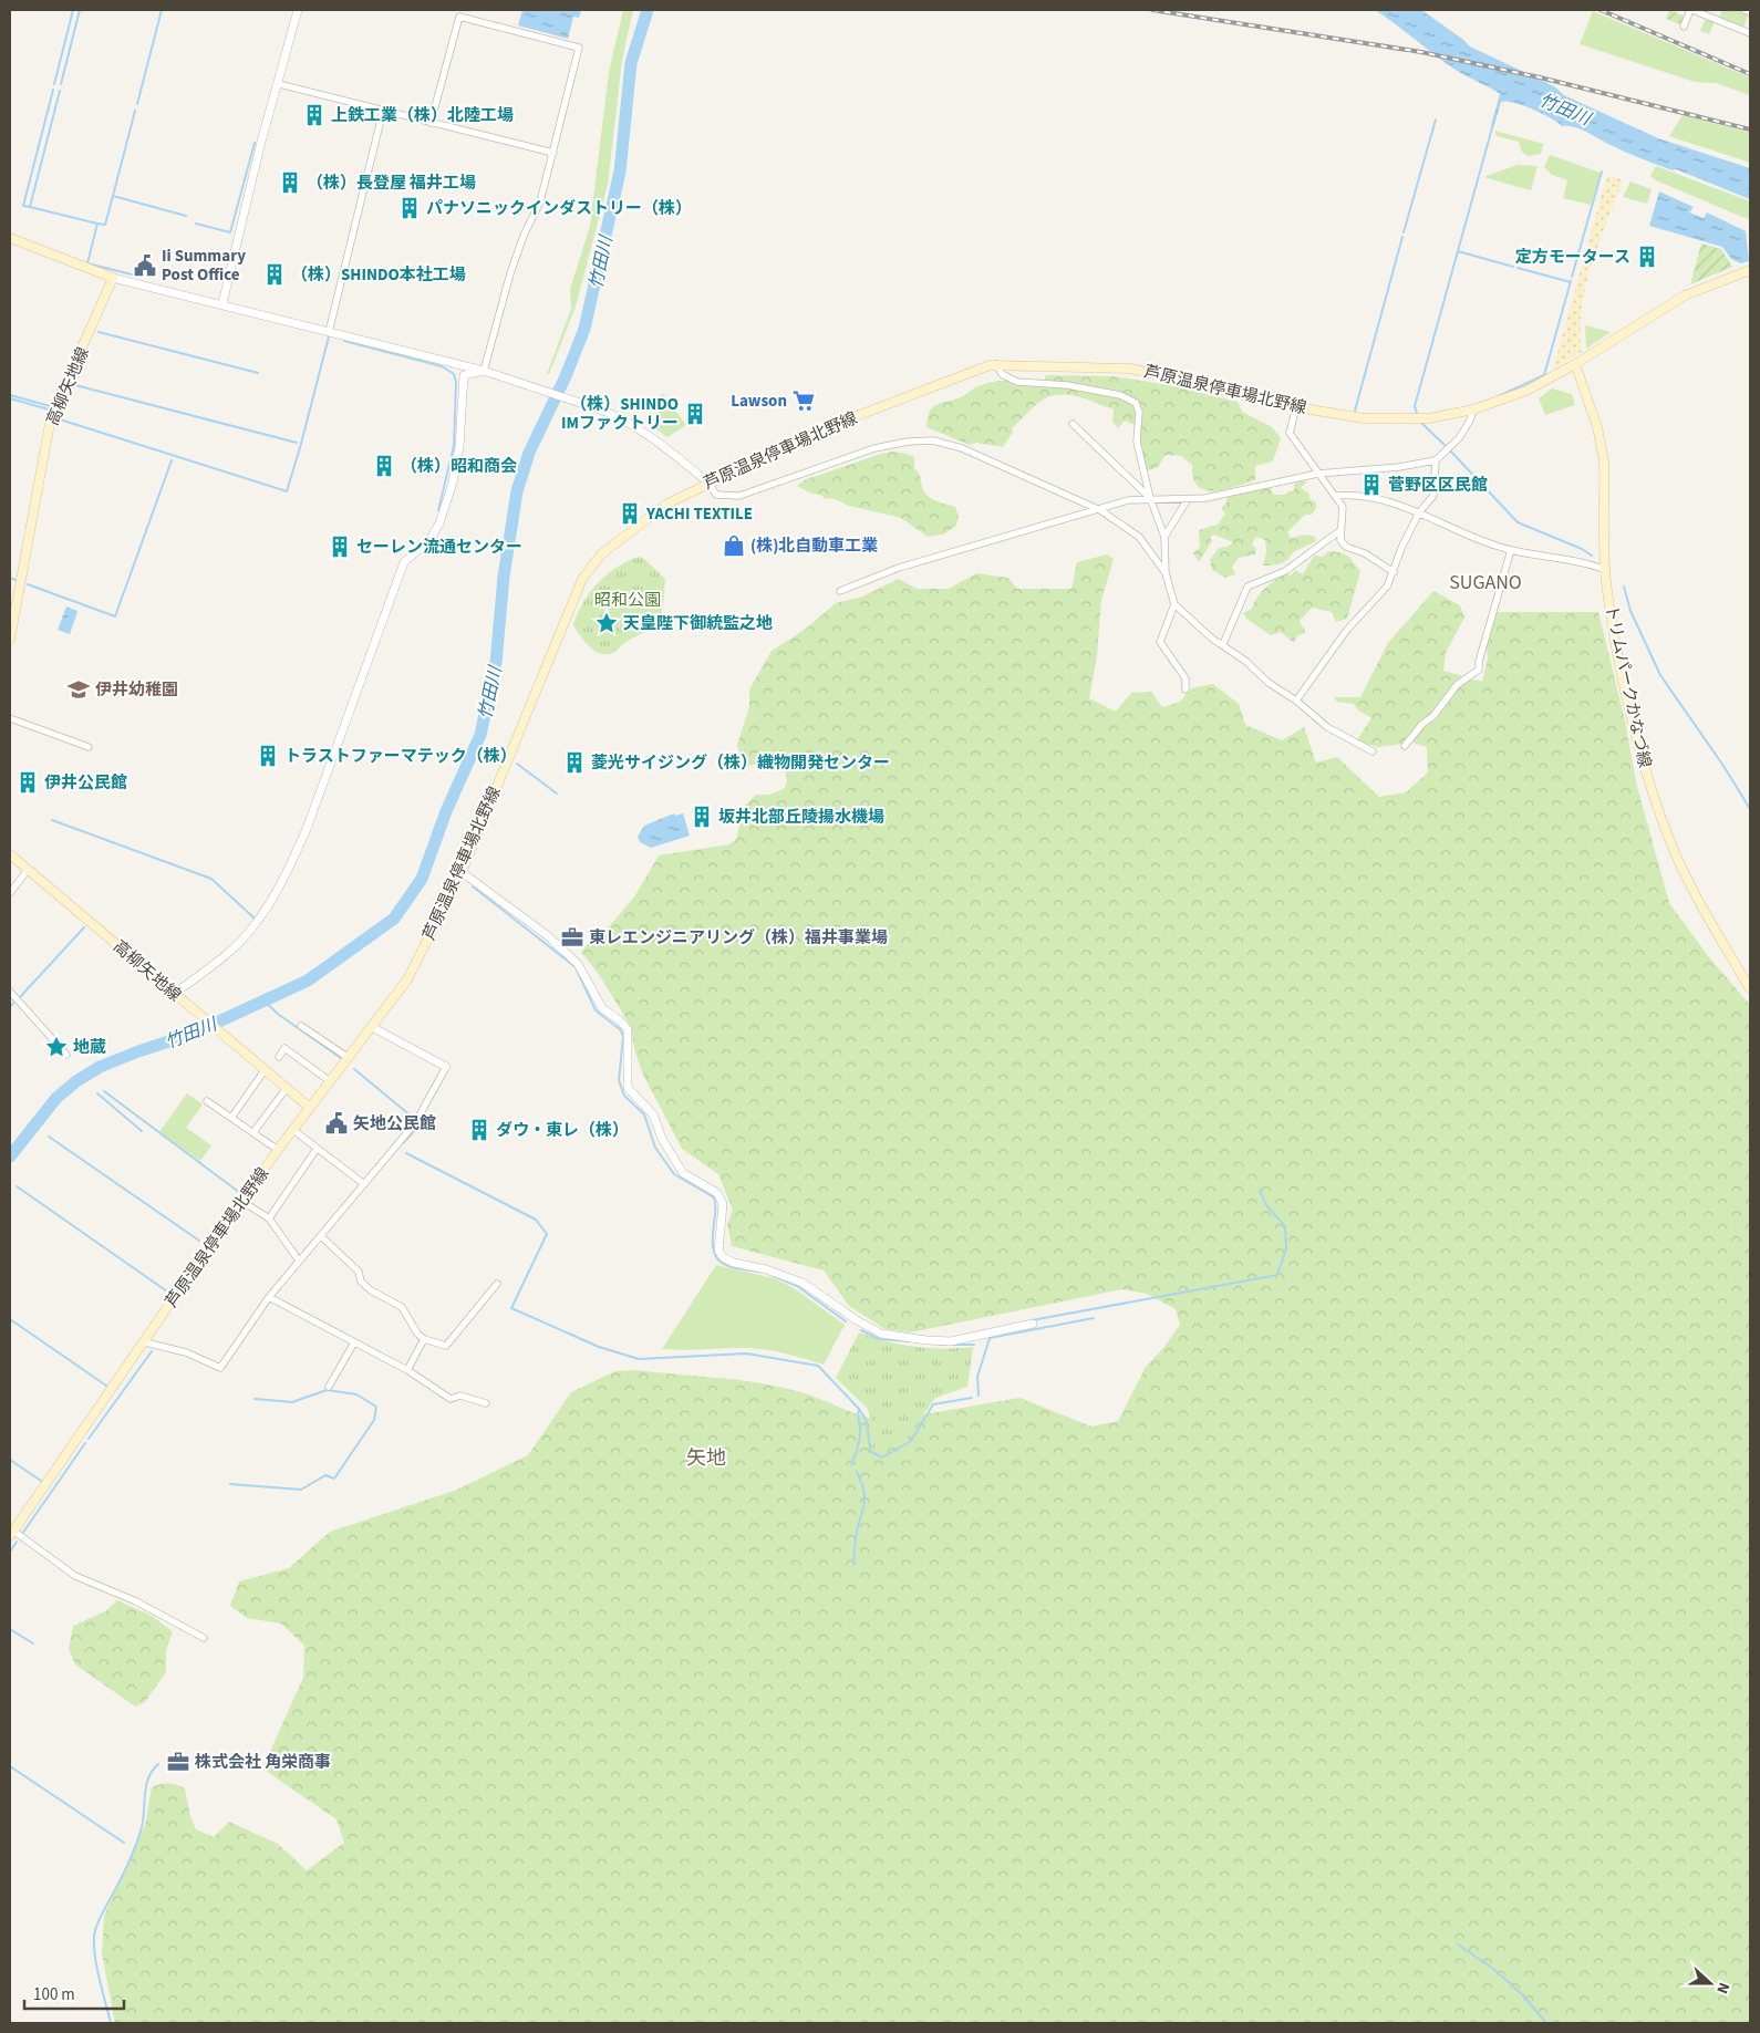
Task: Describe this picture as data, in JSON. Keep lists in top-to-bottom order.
{
  "streets": {
    "main road": ["高柳矢地線", "芦原温泉停車場北野線", "トリムパークかなづ線"]
  },
  "crossings": [
    ["高柳矢地線", "芦原温泉停車場北野線"],
    ["芦原温泉停車場北野線", "トリムパークかなづ線"]
  ],
  "districts": ["SUGANO", "矢地"],
  "water": ["竹田川"],
  "parks": ["昭和公園"],
  "places": {
    "building": [
      "上鉄工業（株）北陸工場",
      "（株）長登屋 福井工場",
      "パナソニックインダストリー（株）",
      "定方モータース",
      "（株）SHINDO本社工場",
      "（株）SHINDO IMファクトリー",
      "（株）昭和商会",
      "菅野区区民館",
      "YACHI TEXTILE",
      "セーレン流通センター",
      "トラストファーマテック（株）",
      "菱光サイジング（株）織物開発センター",
      "伊井公民館",
      "坂井北部丘陵揚水機場",
      "ダウ・東レ（株）"
    ],
    "public building": ["Ii Summary Post Office", "矢地公民館"],
    "supermarket": ["Lawson"],
    "shop": ["(株)北自動車工業"],
    "place": ["天皇陛下御統監之地", "地蔵"],
    "school or university": ["伊井幼稚園"],
    "office": ["東レエンジニアリング（株）福井事業場", "株式会社 角栄商事"]
  },
  "scale_bar": "100 m",
  "north": "right"
}
